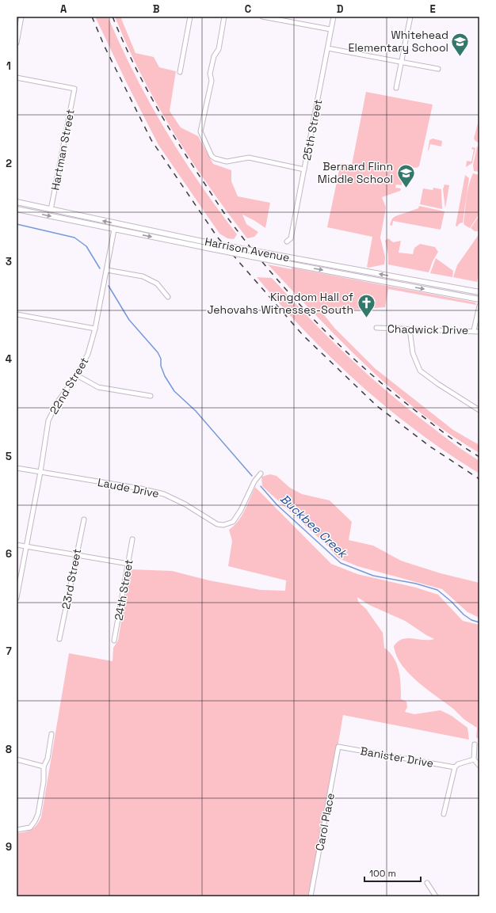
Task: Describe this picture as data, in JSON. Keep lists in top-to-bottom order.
{
  "streets": {
    "main road": ["Harrison Avenue"],
    "street": [
      "25th Street",
      "Hartman Street",
      "Chadwick Drive",
      "22nd Street",
      "Laude Drive",
      "23rd Street",
      "24th Street",
      "Banister Drive",
      "Carol Place"
    ]
  },
  "crossings": [
    ["Hartman Street", "Harrison Avenue"],
    ["Harrison Avenue", "22nd Street"],
    ["22nd Street", "Laude Drive"],
    ["Banister Drive", "Carol Place"]
  ],
  "water": ["Buckbee Creek"],
  "places": {
    "school or university": ["Whitehead Elementary School", "Bernard Flinn Middle School"],
    "church": ["Kingdom Hall of Jehovahs Witnesses-South"]
  },
  "scale_bar": "100 m",
  "grid": {
    "columns": [
      "A",
      "B",
      "C",
      "D",
      "E"
    ],
    "rows": [
      "1",
      "2",
      "3",
      "4",
      "5",
      "6",
      "7",
      "8",
      "9"
    ]
  }
}
